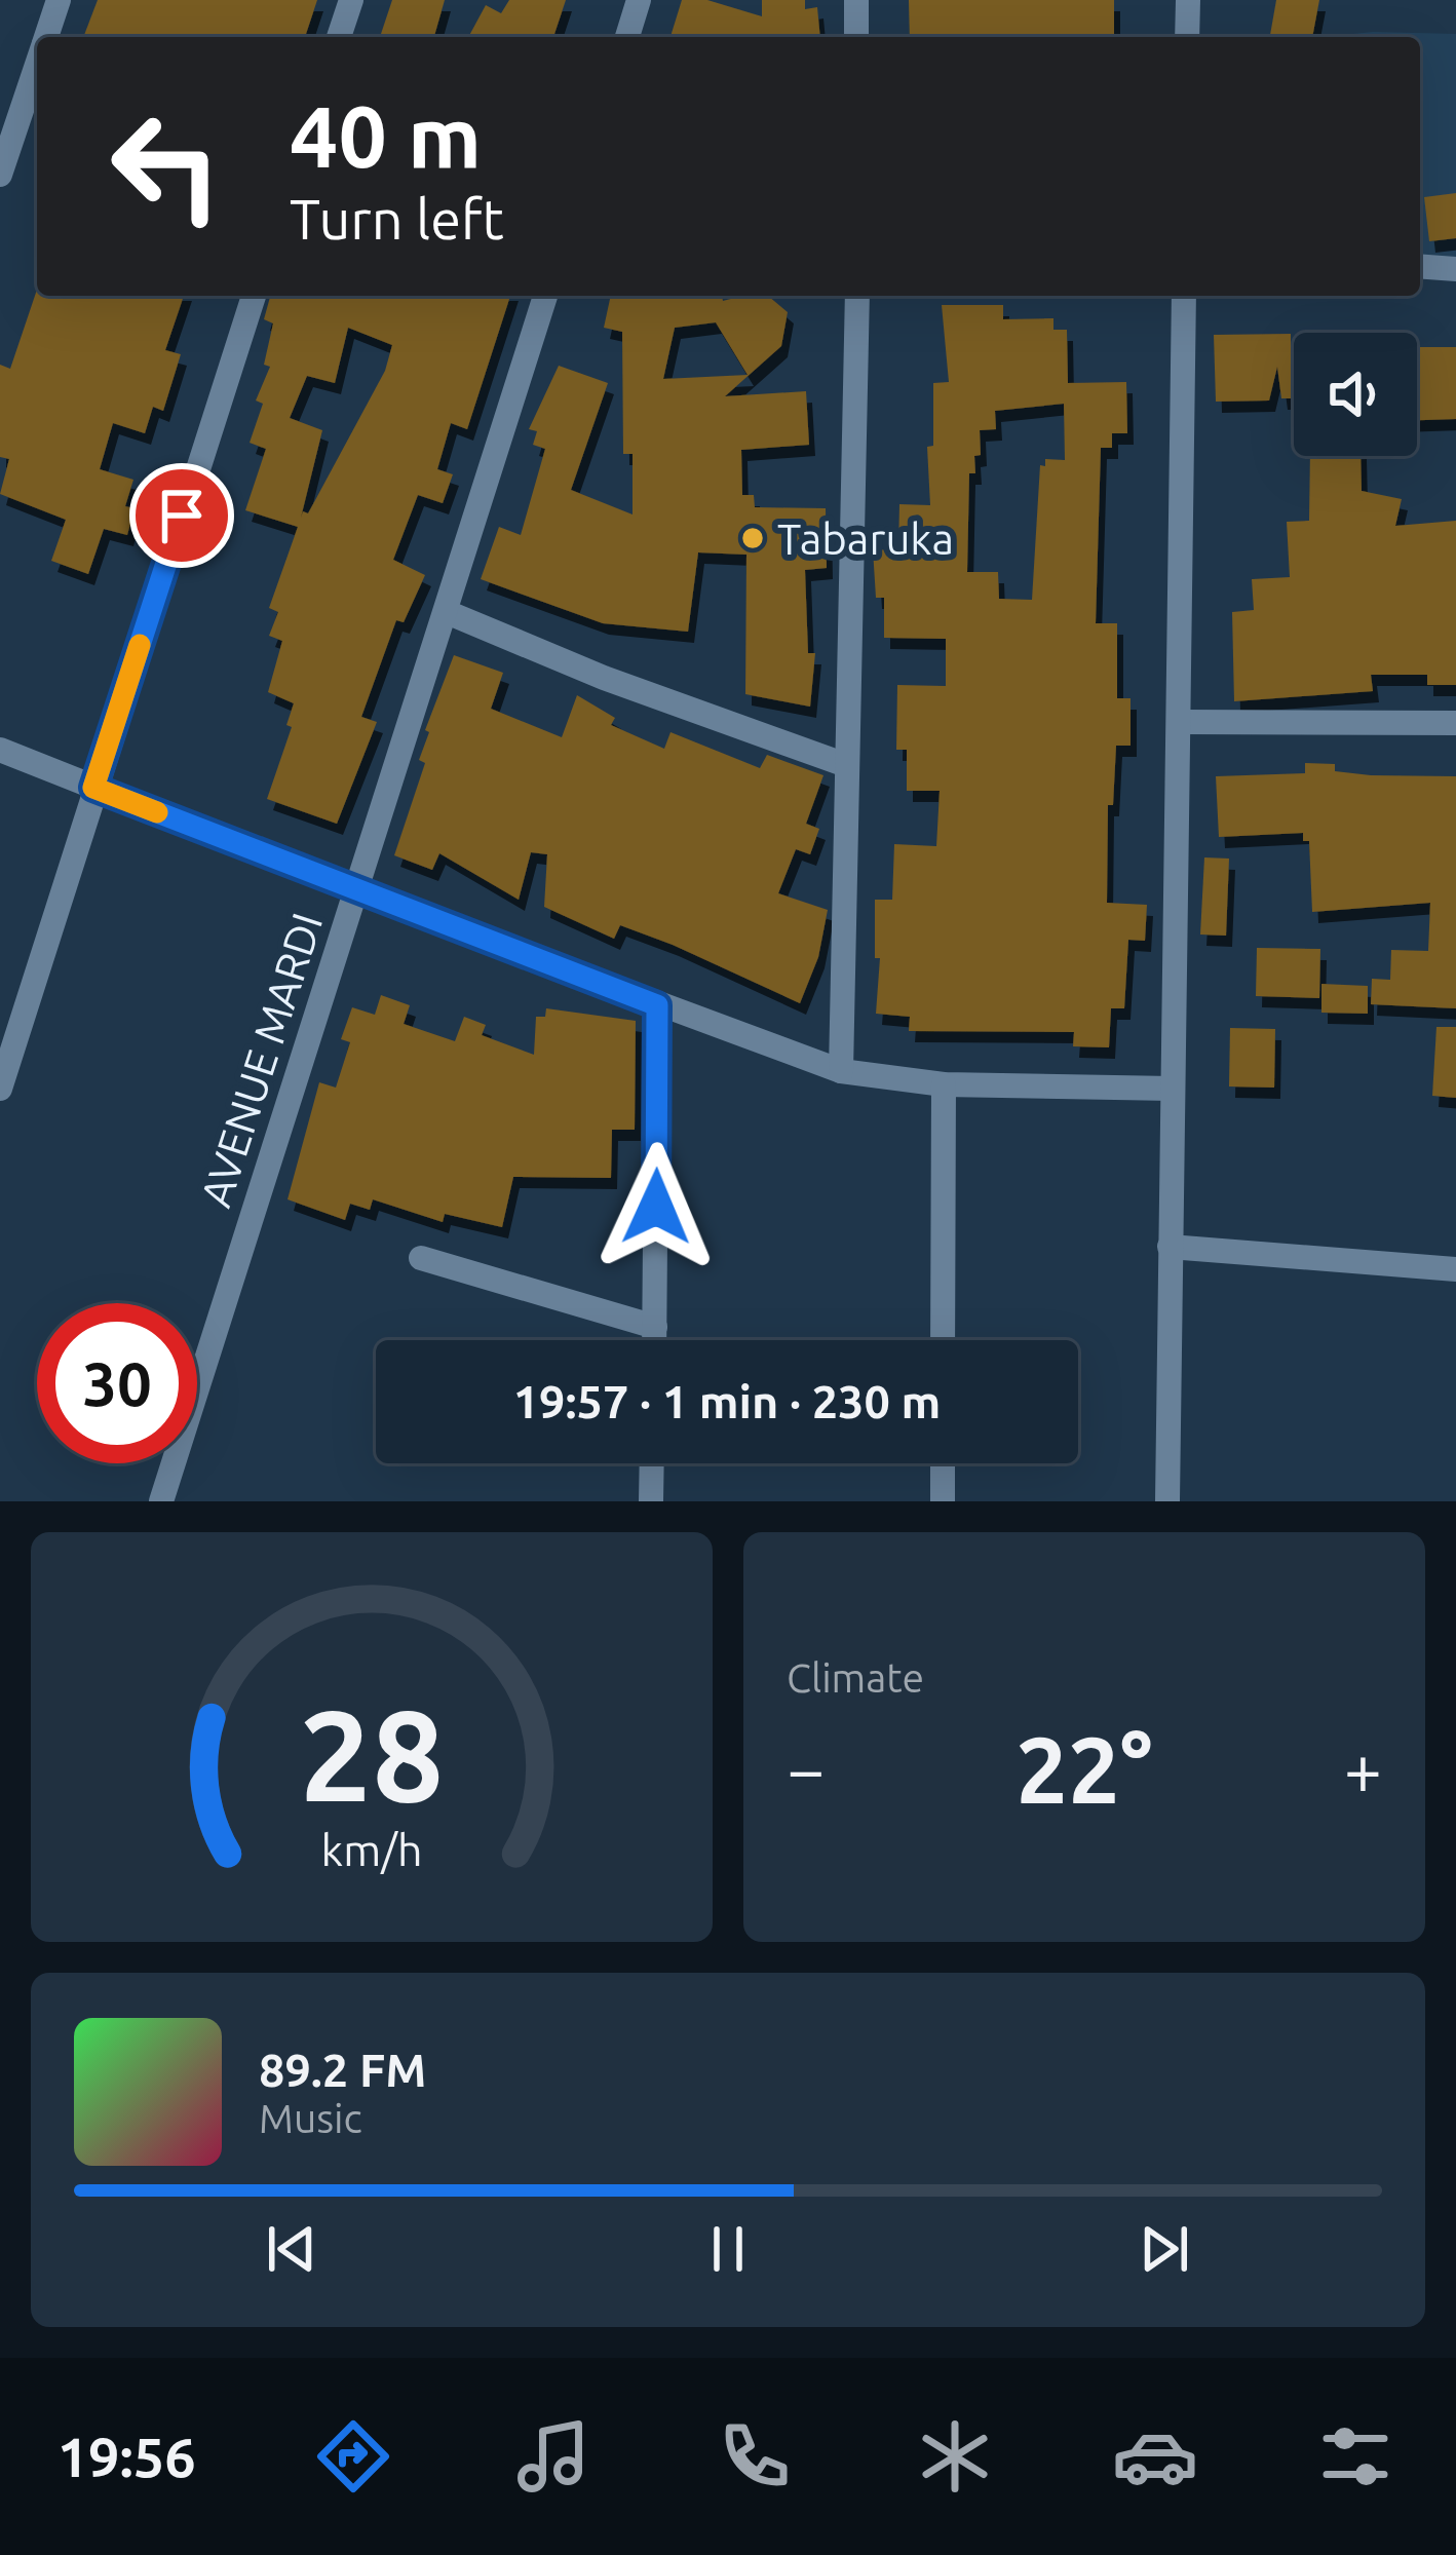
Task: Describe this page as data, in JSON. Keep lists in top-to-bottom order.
{
  "streets": {
    "street": ["AVENUE MARDI"]
  },
  "places": ["Tabaruka"],
  "page": {
    "turn": ["40 m", "Turn left"],
    "limit": "30",
    "trip": "19:57 · 1 min · 230 m",
    "tile": "Climate",
    "heat": ["−", "22°", "+"],
    "song": ["89.2 FM", "Music"],
    "tabs": "19:56",
    "gauge": ["28", "km/h"]
  }
}
